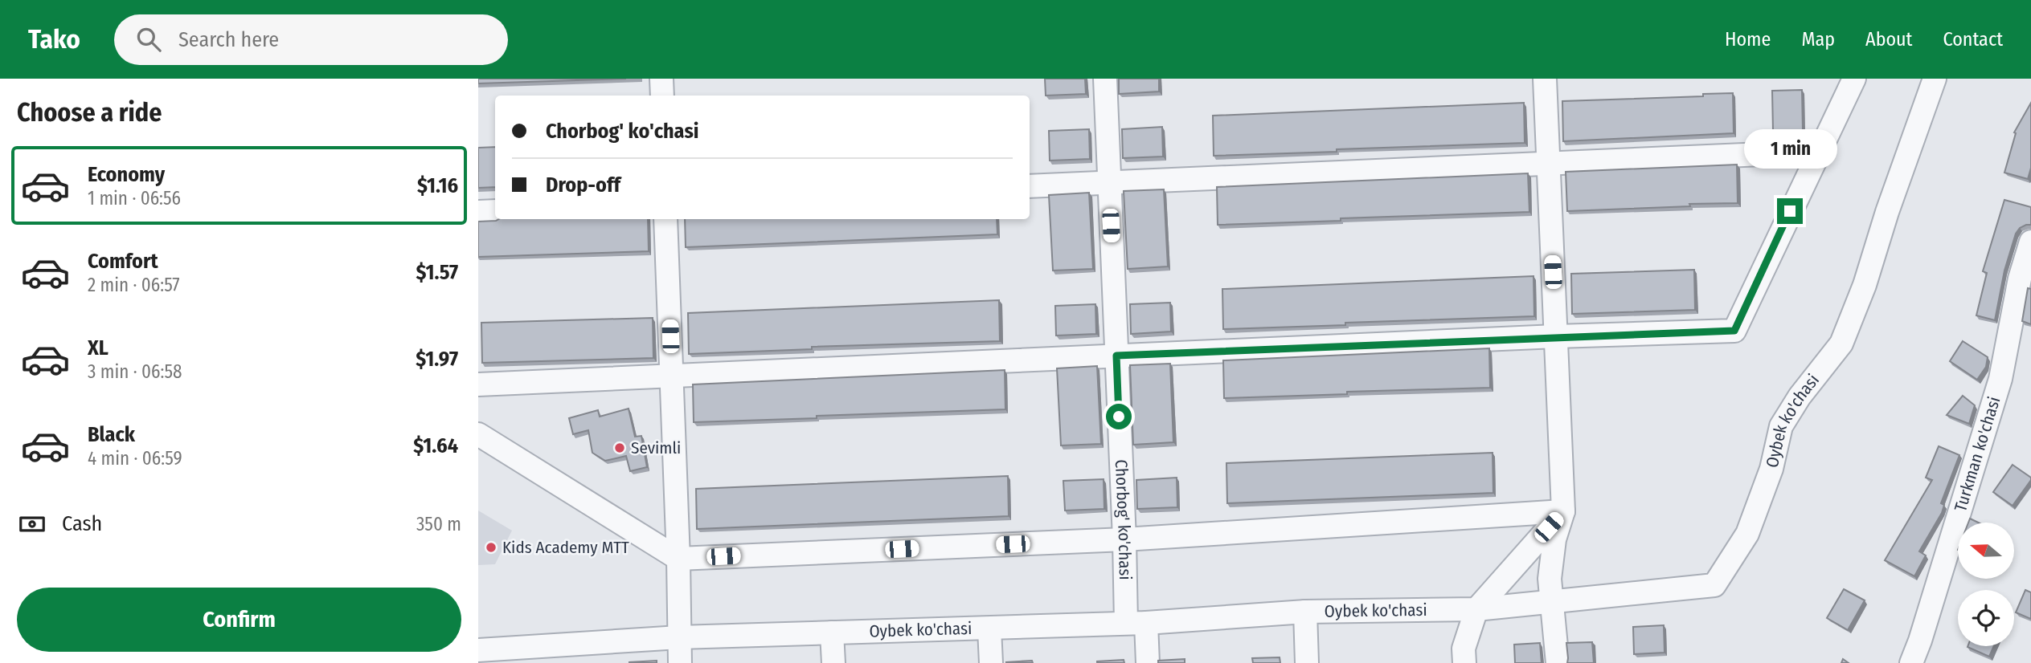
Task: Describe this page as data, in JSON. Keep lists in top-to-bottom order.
{
  "streets": {
    "street": ["Oybek ko'chasi", "Turkman ko'chasi", "Chorbog' ko'chasi"]
  },
  "crossings": [
    ["Oybek ko'chasi", "Chorbog' ko'chasi"]
  ],
  "places": ["Sevimli", "Kids Academy MTT"],
  "north": "left",
  "page": {
    "header": "Tako",
    "search": "Search here",
    "nav": [
      "Home",
      "Map",
      "About",
      "Contact"
    ],
    "heading": "Choose a ride",
    "banner": ["Chorbog' ko'chasi", "Drop-off"],
    "bubble": "1 min",
    "list": [
      {
        "name": "Economy",
        "note": "1 min · 06:56",
        "value": "$1.16"
      },
      {
        "name": "Comfort",
        "note": "2 min · 06:57",
        "value": "$1.57"
      },
      {
        "name": "XL",
        "note": "3 min · 06:58",
        "value": "$1.97"
      },
      {
        "name": "Black",
        "note": "4 min · 06:59",
        "value": "$1.64"
      }
    ],
    "pay": ["Cash", "350 m"],
    "buttons": "Confirm"
  }
}
